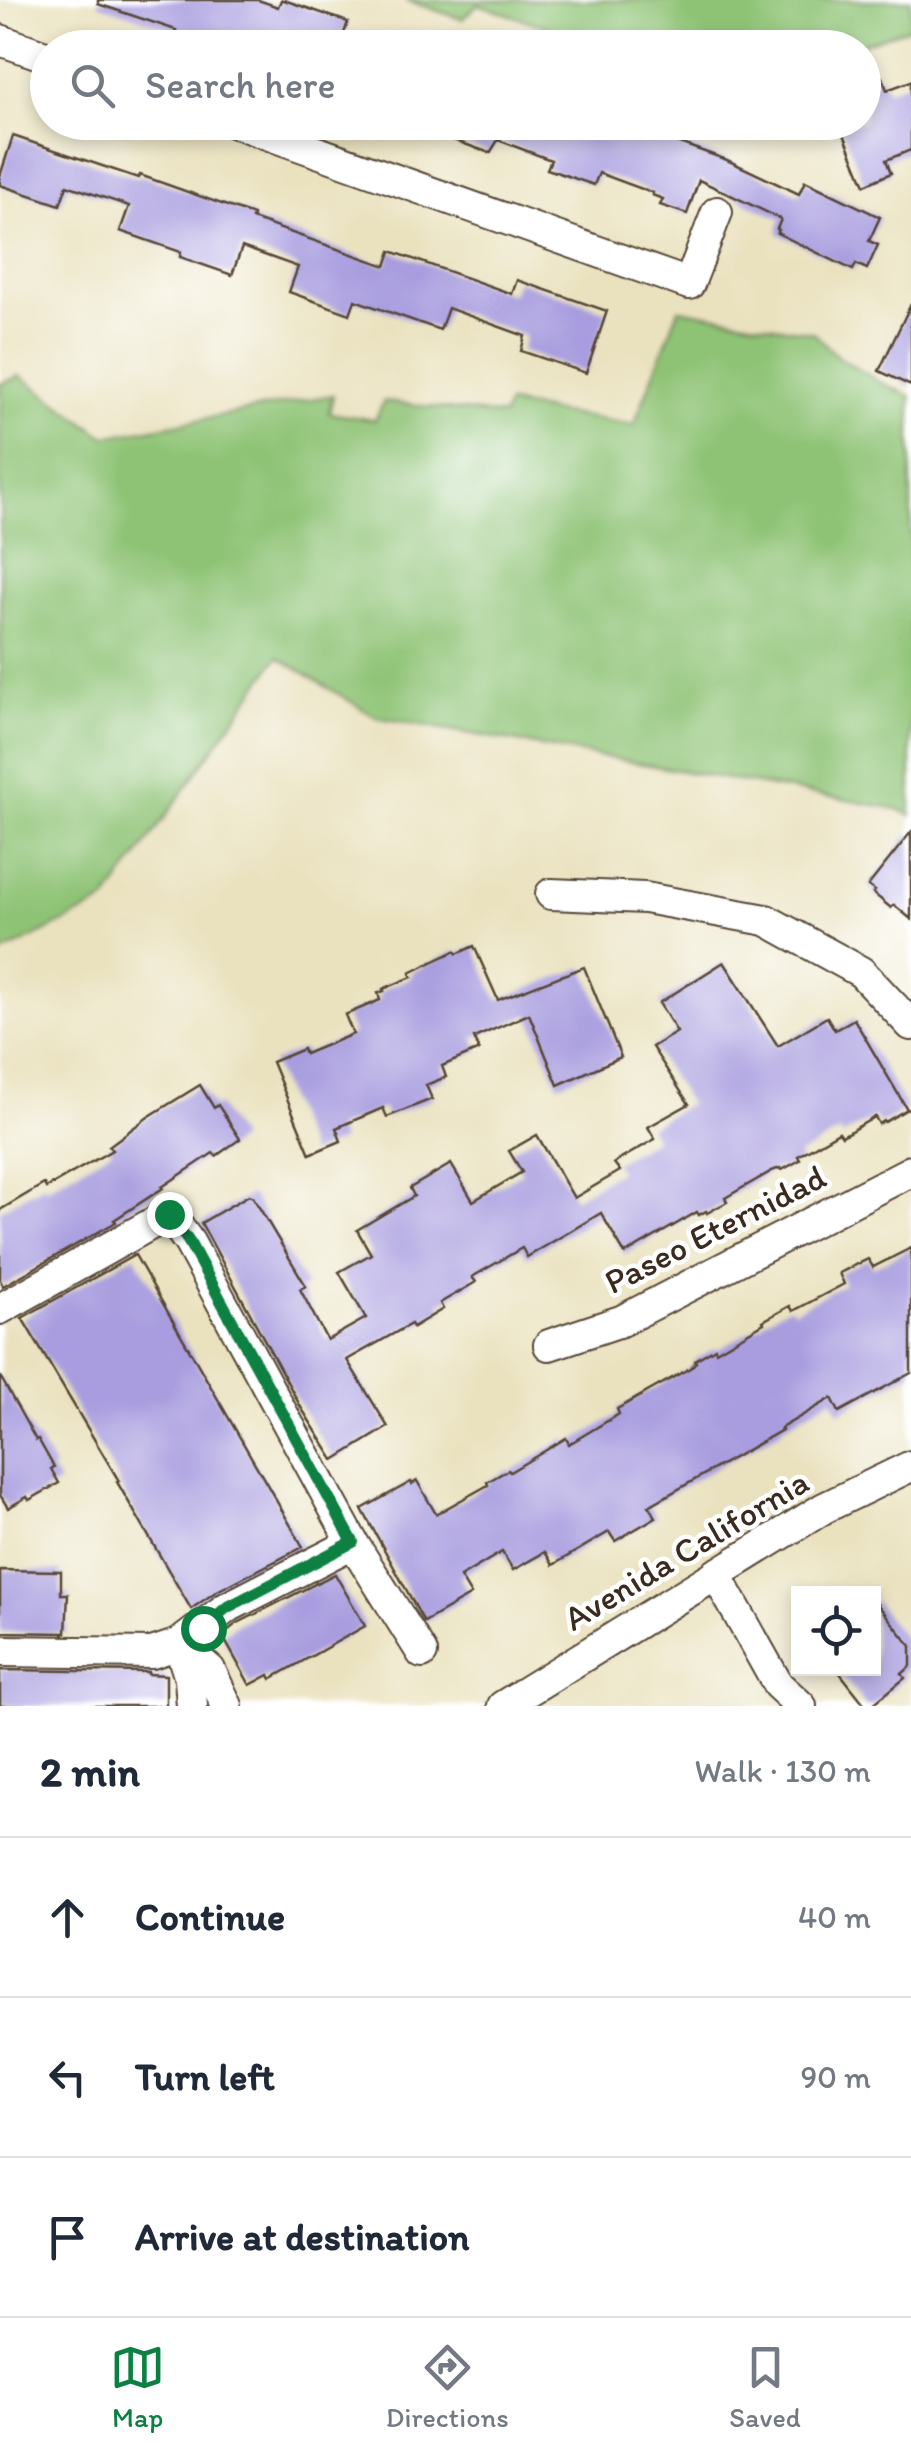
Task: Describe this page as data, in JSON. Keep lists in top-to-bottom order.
{
  "streets": {
    "street": ["Paseo Eternidad", "Avenida California"]
  },
  "page": {
    "search": "Search here",
    "heading": ["2 min", "Walk · 130 m"],
    "list": [
      ["Continue", "40 m"],
      ["Turn left", "90 m"],
      "Arrive at destination"
    ],
    "nav": ["Map", "Directions", "Saved"]
  }
}
